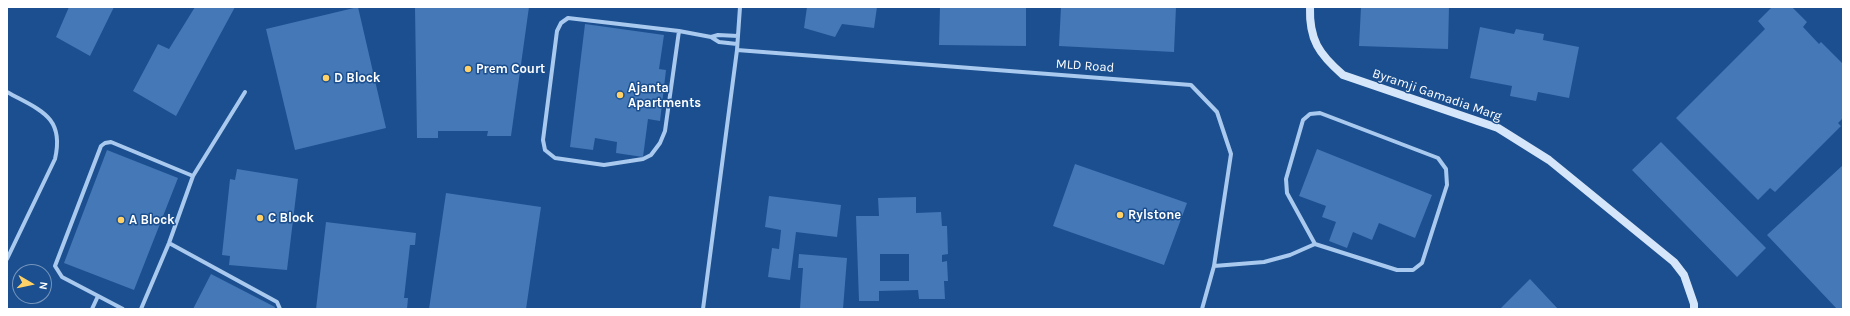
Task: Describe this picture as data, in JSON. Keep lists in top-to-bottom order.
{
  "streets": {
    "street": ["MLD Road", "Byramji Gamadia Marg"]
  },
  "places": [
    "Prem Court",
    "D Block",
    "Ajanta Apartments",
    "Rylstone",
    "C Block",
    "A Block"
  ],
  "north": "right"
}
